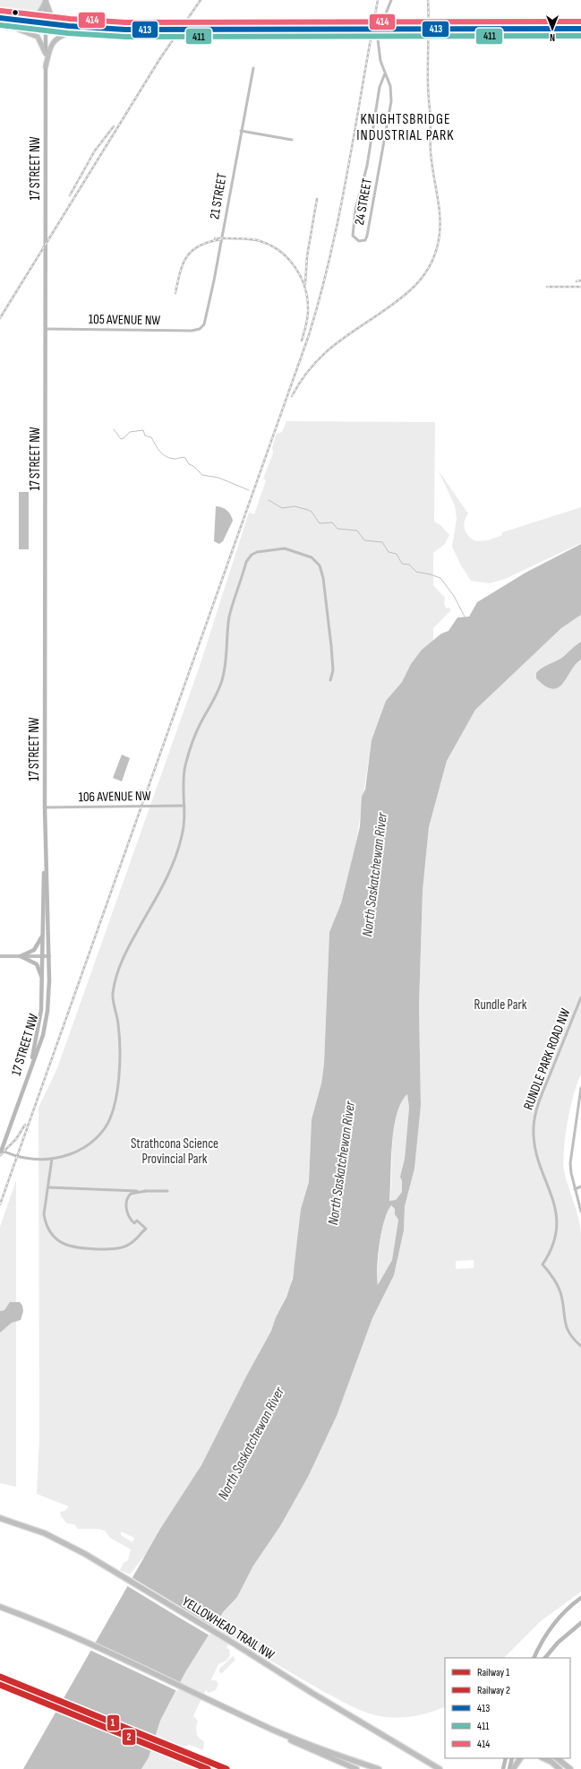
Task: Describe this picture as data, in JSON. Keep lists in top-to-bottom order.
{
  "streets": {
    "highway": ["YELLOWHEAD TRAIL NW"],
    "main road": ["17 STREET NW"],
    "street": [
      "21 STREET",
      "24 STREET",
      "105 AVENUE NW",
      "106 AVENUE NW",
      "RUNDLE PARK ROAD NW"
    ]
  },
  "crossings": [
    ["17 STREET NW", "105 AVENUE NW"],
    ["17 STREET NW", "106 AVENUE NW"],
    ["21 STREET", "105 AVENUE NW"]
  ],
  "districts": ["KNIGHTSBRIDGE INDUSTRIAL PARK"],
  "water": ["North Saskatchewan River"],
  "parks": ["Rundle Park", "Strathcona Science Provincial Park"],
  "lines": [
    "transit line 414",
    "transit line 413",
    "transit line 411",
    "rail line 1",
    "rail line 2"
  ],
  "legend": [
    "Railway 1",
    "Railway 2",
    "413",
    "411",
    "414"
  ],
  "north": "bottom"
}
